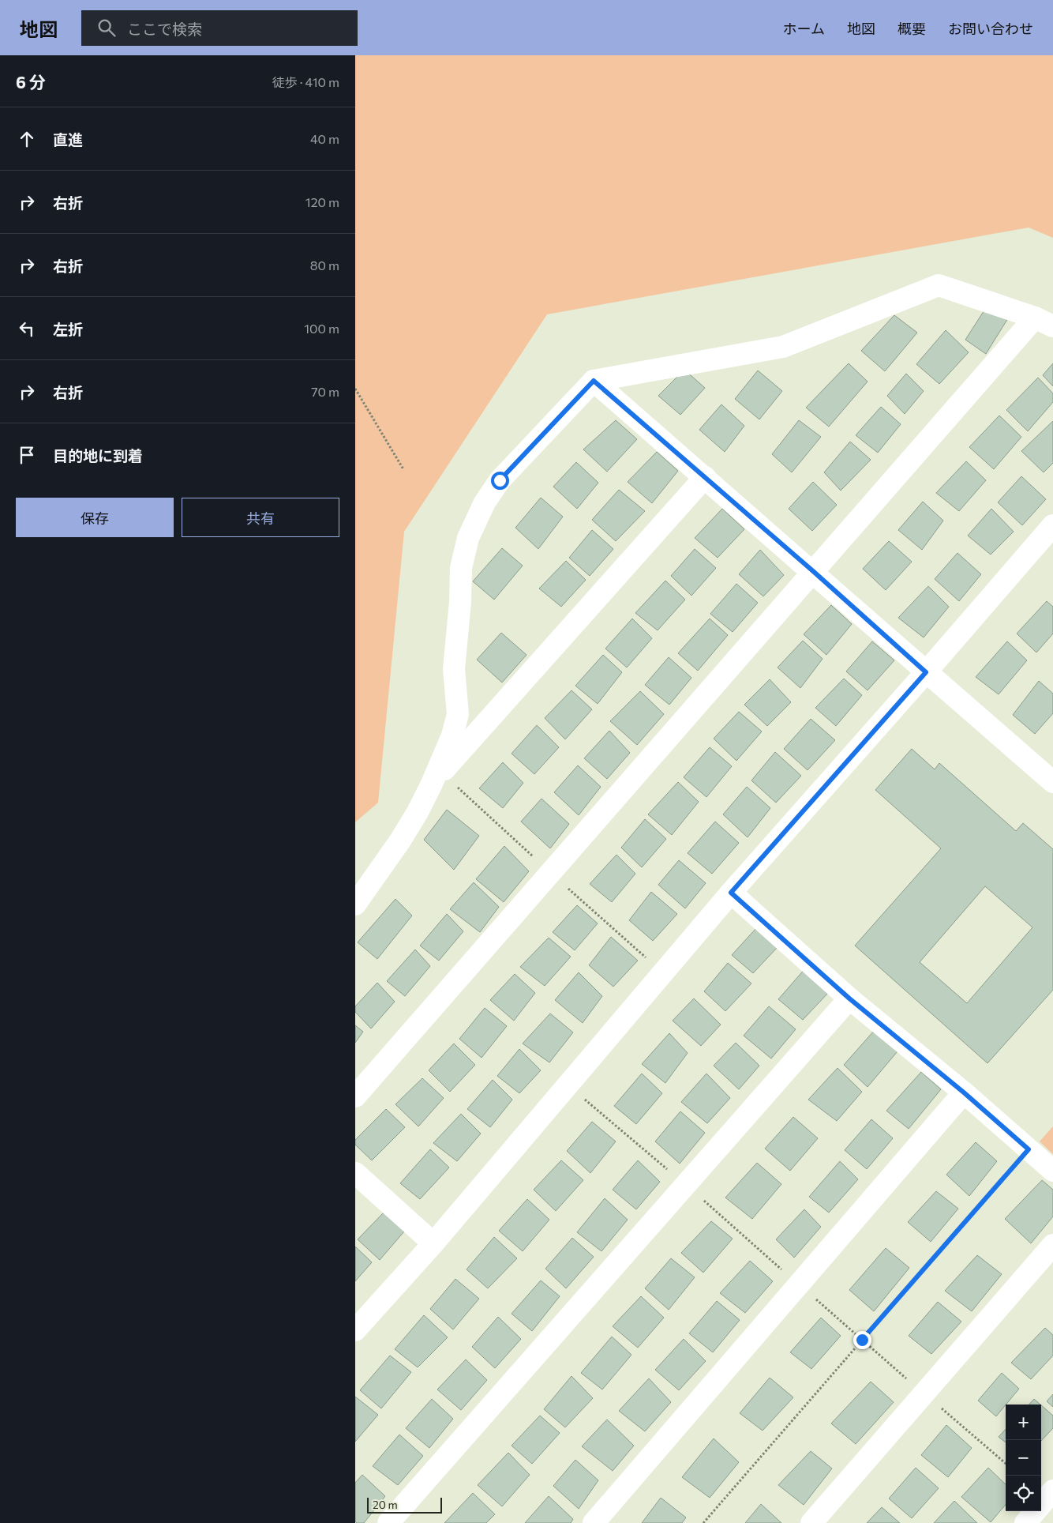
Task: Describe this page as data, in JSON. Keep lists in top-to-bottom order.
{
  "scale_bar": "20 m",
  "page": {
    "header": "地図",
    "search": "ここで検索",
    "nav": [
      "ホーム",
      "地図",
      "概要",
      "お問い合わせ"
    ],
    "heading": ["6 分", "徒歩 · 410 m"],
    "list": [
      ["直進", "40 m"],
      ["右折", "120 m"],
      ["右折", "80 m"],
      ["左折", "100 m"],
      ["右折", "70 m"],
      "目的地に到着"
    ],
    "buttons": ["保存", "共有"],
    "map_buttons": ["+", "−"],
    "scale": "20 m"
  }
}
